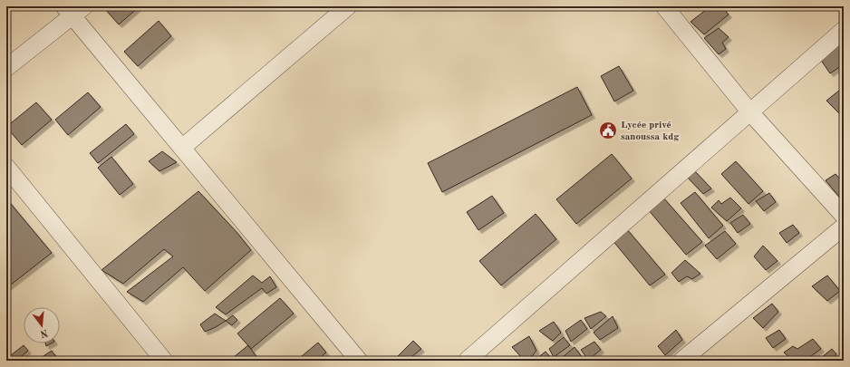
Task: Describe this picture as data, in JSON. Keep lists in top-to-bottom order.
{
  "places": {
    "public building": ["Lycée privé sanoussa kdg"]
  },
  "north": "bottom"
}
